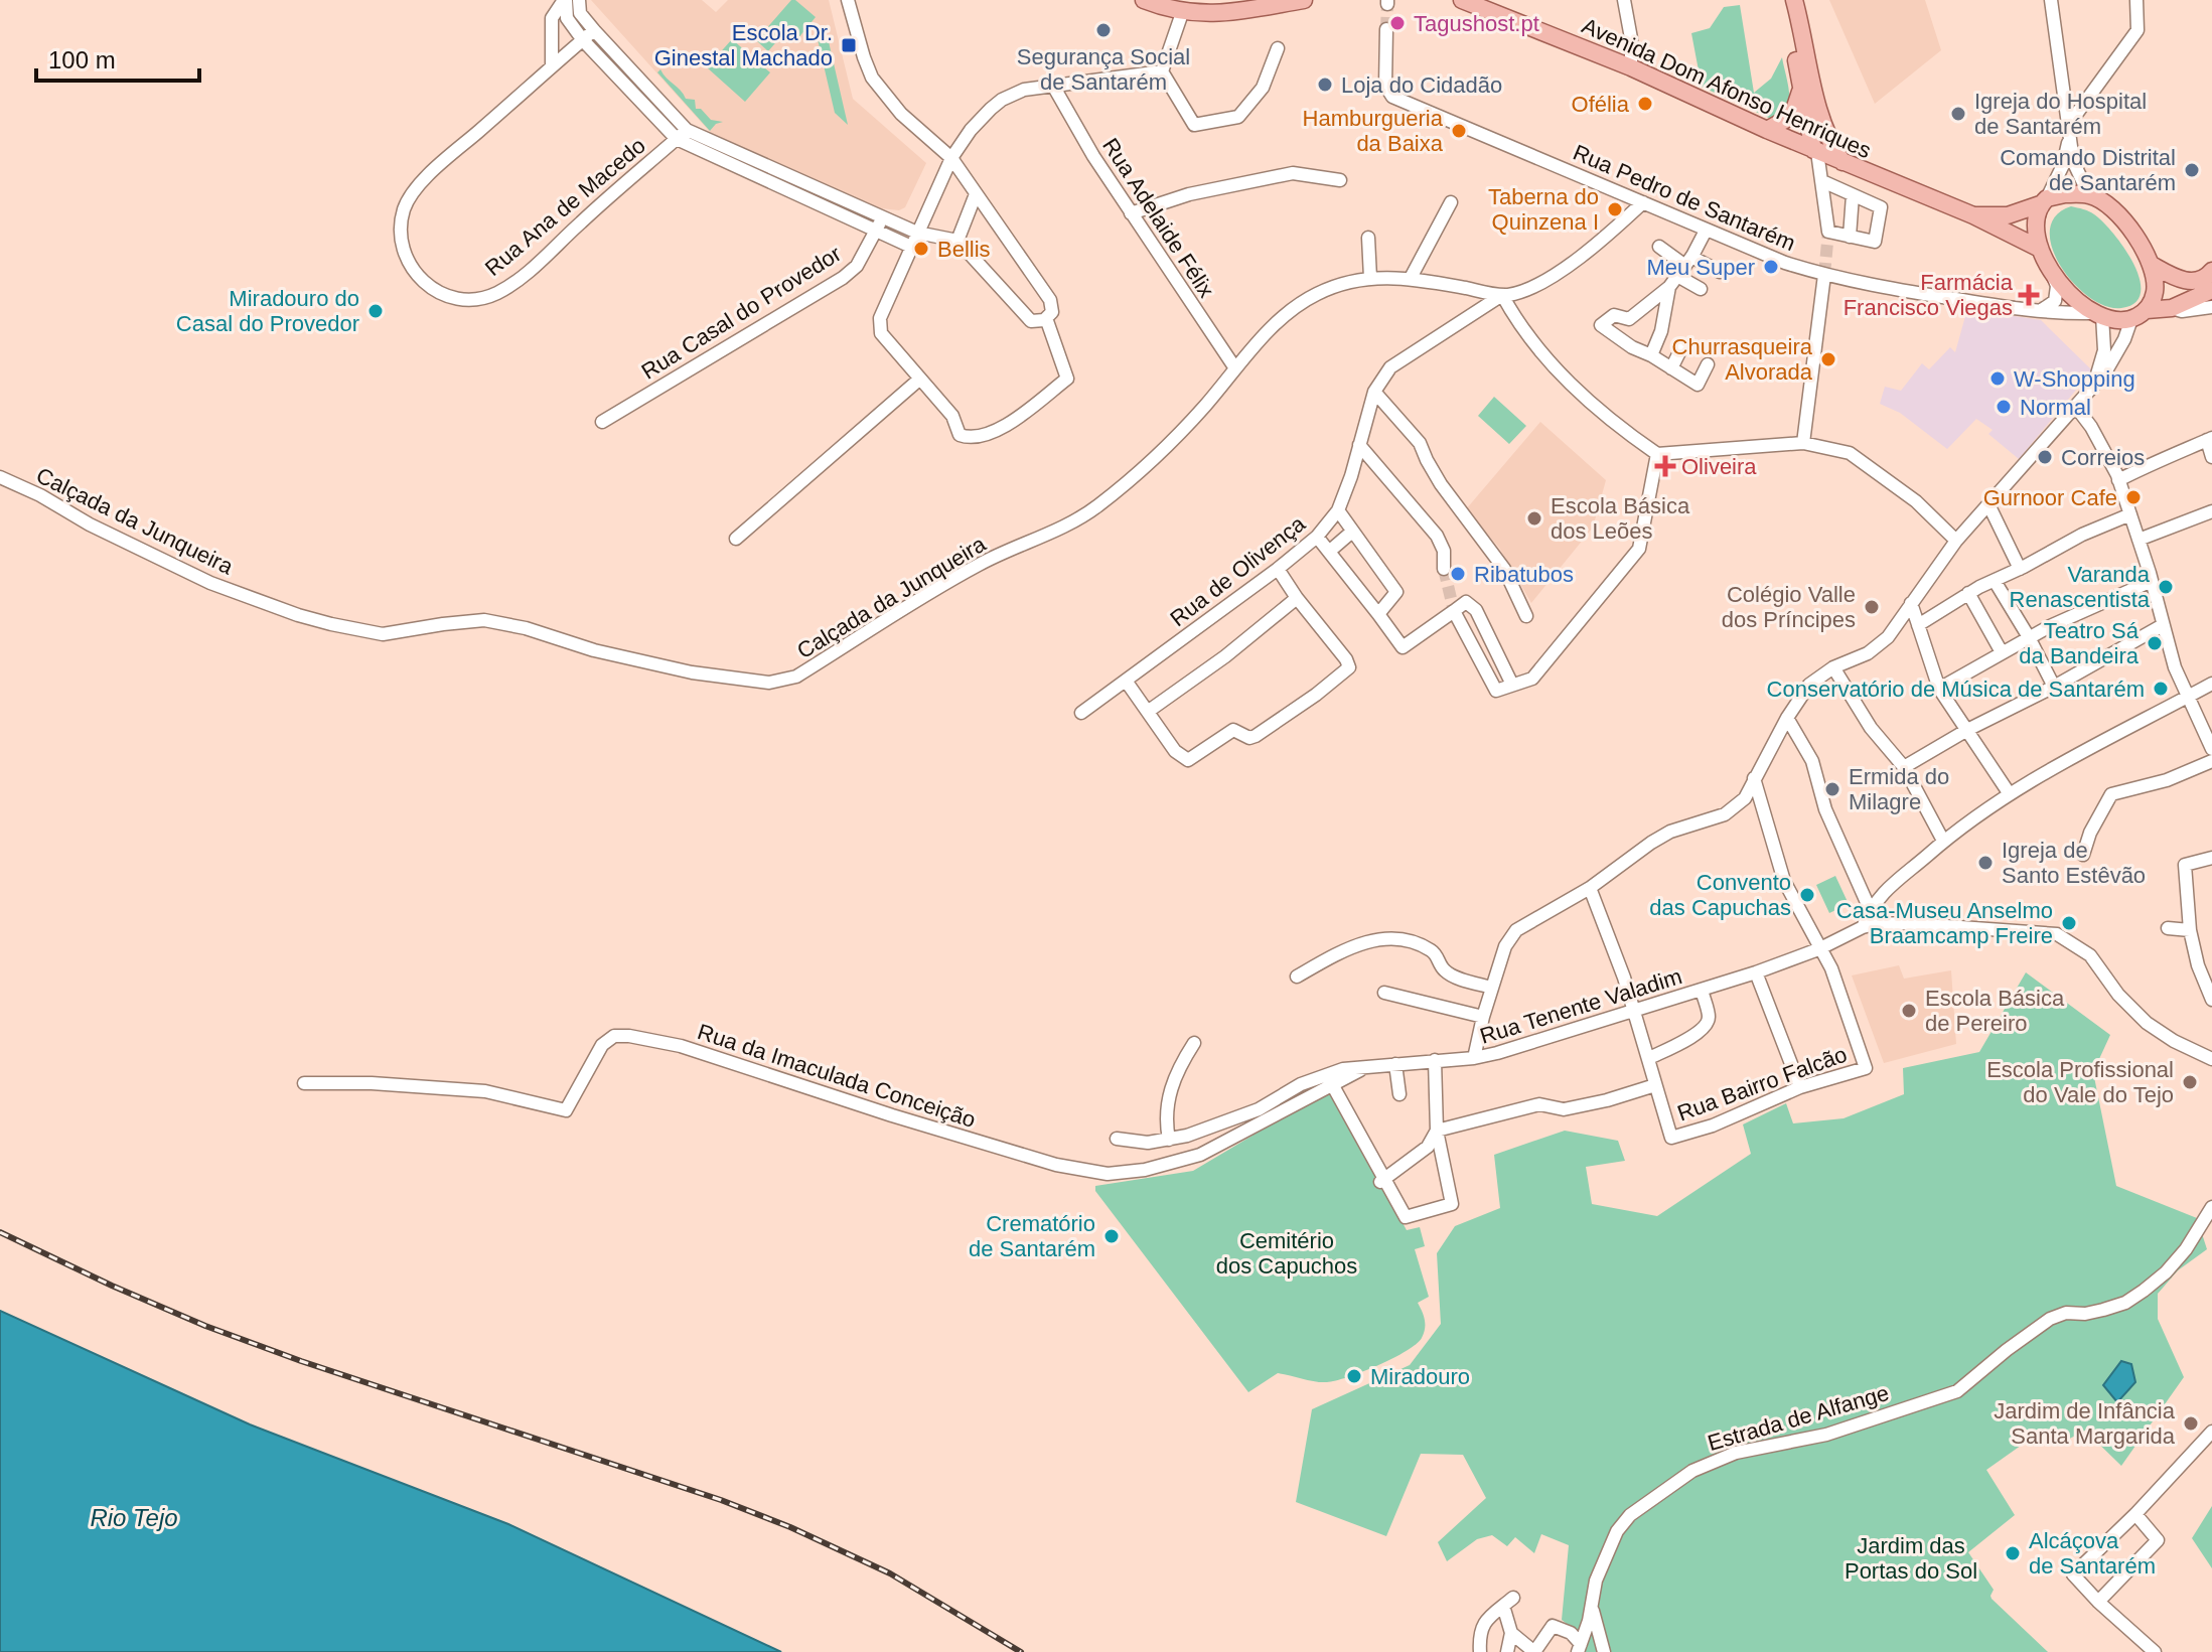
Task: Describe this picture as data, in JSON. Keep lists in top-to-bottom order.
{
  "streets": {
    "main road": ["Avenida Dom Afonso Henriques"],
    "street": [
      "Rua Pedro de Santarém",
      "Rua Ana de Macedo",
      "Rua Adelaide Félix",
      "Rua Casal do Provedor",
      "Calçada da Junqueira",
      "Rua de Olivença",
      "Rua Tenente Valadim",
      "Rua da Imaculada Conceição",
      "Rua Bairro Falcão",
      "Estrada de Alfange"
    ]
  },
  "crossings": [
    ["Avenida Dom Afonso Henriques", "Rua Pedro de Santarém"],
    ["Rua Pedro de Santarém", "Rua de Olivença"],
    ["Rua Adelaide Félix", "Calçada da Junqueira"],
    ["Calçada da Junqueira", "Rua de Olivença"],
    ["Rua Tenente Valadim", "Rua da Imaculada Conceição"],
    ["Rua Tenente Valadim", "Rua Bairro Falcão"]
  ],
  "water": ["Rio Tejo"],
  "parks": ["Cemitério dos Capuchos", "Jardim das Portas do Sol"],
  "places": {
    "other": [
      "Tagushost.pt",
      "Segurança Social de Santarém",
      "Loja do Cidadão",
      "Ofélia",
      "Igreja do Hospital de Santarém",
      "Hamburgueria da Baixa",
      "Comando Distrital de Santarém",
      "Taberna do Quinzena I",
      "Bellis",
      "Meu Super",
      "Miradouro do Casal do Provedor",
      "Churrasqueira Alvorada",
      "W-Shopping",
      "Normal",
      "Correios",
      "Gurnoor Cafe",
      "Escola Básica dos Leões",
      "Ribatubos",
      "Varanda Renascentista",
      "Colégio Valle dos Príncipes",
      "Teatro Sá da Bandeira",
      "Conservatório de Música de Santarém",
      "Ermida do Milagre",
      "Igreja de Santo Estêvão",
      "Convento das Capuchas",
      "Casa-Museu Anselmo Braamcamp Freire",
      "Escola Básica de Pereiro",
      "Escola Profissional do Vale do Tejo",
      "Crematório de Santarém",
      "Miradouro",
      "Jardim de Infância Santa Margarida",
      "Alcáçova de Santarém"
    ],
    "transit": ["Escola Dr. Ginestal Machado"],
    "health": ["Farmácia Francisco Viegas", "Oliveira"]
  },
  "scale_bar": "100 m"
}
